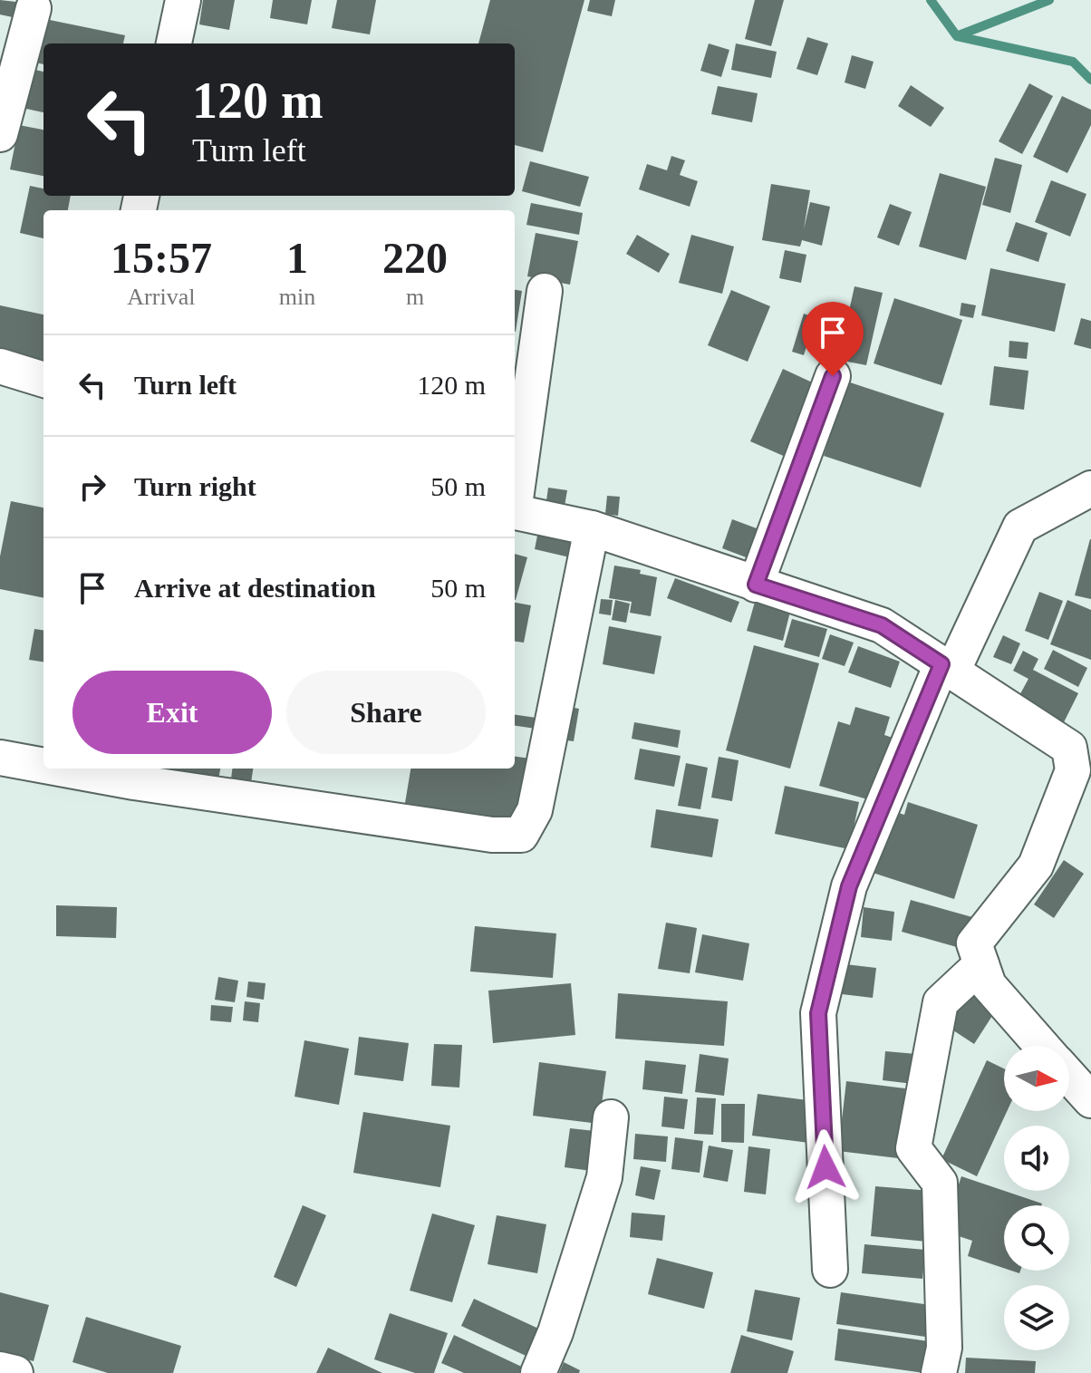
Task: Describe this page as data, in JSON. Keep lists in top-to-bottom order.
{
  "north": "right",
  "page": {
    "turn": ["120 m", "Turn left"],
    "eta": [
      "15:57",
      "Arrival",
      "1",
      "min",
      "220",
      "m"
    ],
    "list": [
      {
        "name": "Turn left",
        "value": "120 m"
      },
      {
        "name": "Turn right",
        "value": "50 m"
      },
      {
        "name": "Arrive at destination",
        "value": "50 m"
      }
    ],
    "buttons": ["Exit", "Share"]
  }
}
